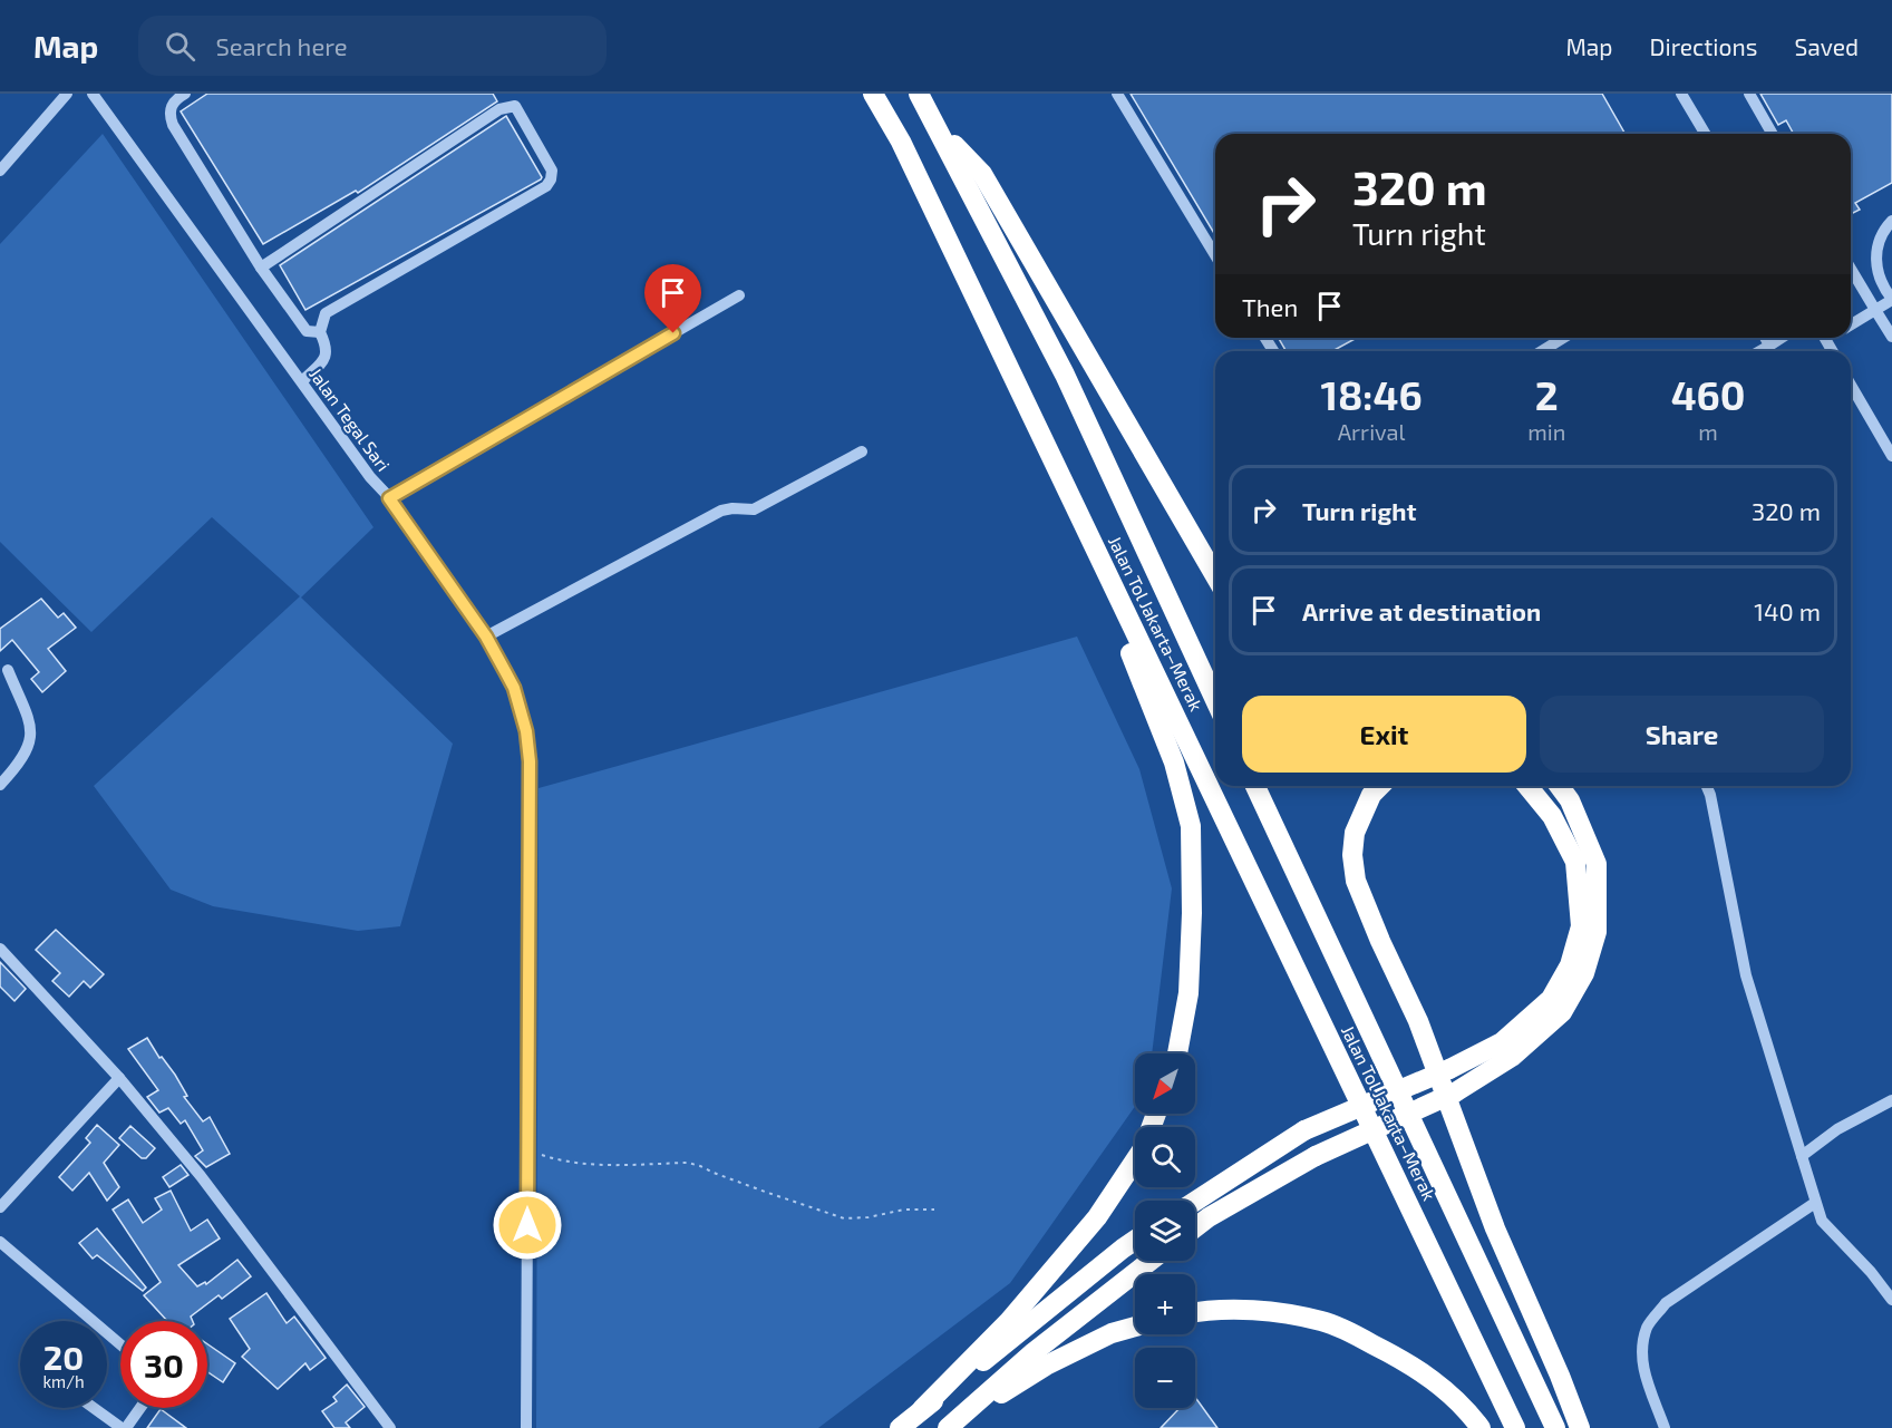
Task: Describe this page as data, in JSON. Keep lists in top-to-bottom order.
{
  "streets": {
    "highway": ["Jalan Tol Jakarta–Merak"],
    "street": ["Jalan Tegal Sari"]
  },
  "north": "bottom left",
  "page": {
    "header": "Map",
    "search": "Search here",
    "nav": ["Map", "Directions", "Saved"],
    "turn": ["320 m", "Turn right"],
    "then": "Then",
    "eta": [
      "18:46",
      "Arrival",
      "2",
      "min",
      "460",
      "m"
    ],
    "list": [
      {
        "name": "Turn right",
        "value": "320 m"
      },
      {
        "name": "Arrive at destination",
        "value": "140 m"
      }
    ],
    "buttons": ["Exit", "Share"],
    "map_buttons": ["+", "−"],
    "speed": "20 km/h",
    "limit": "30"
  }
}
